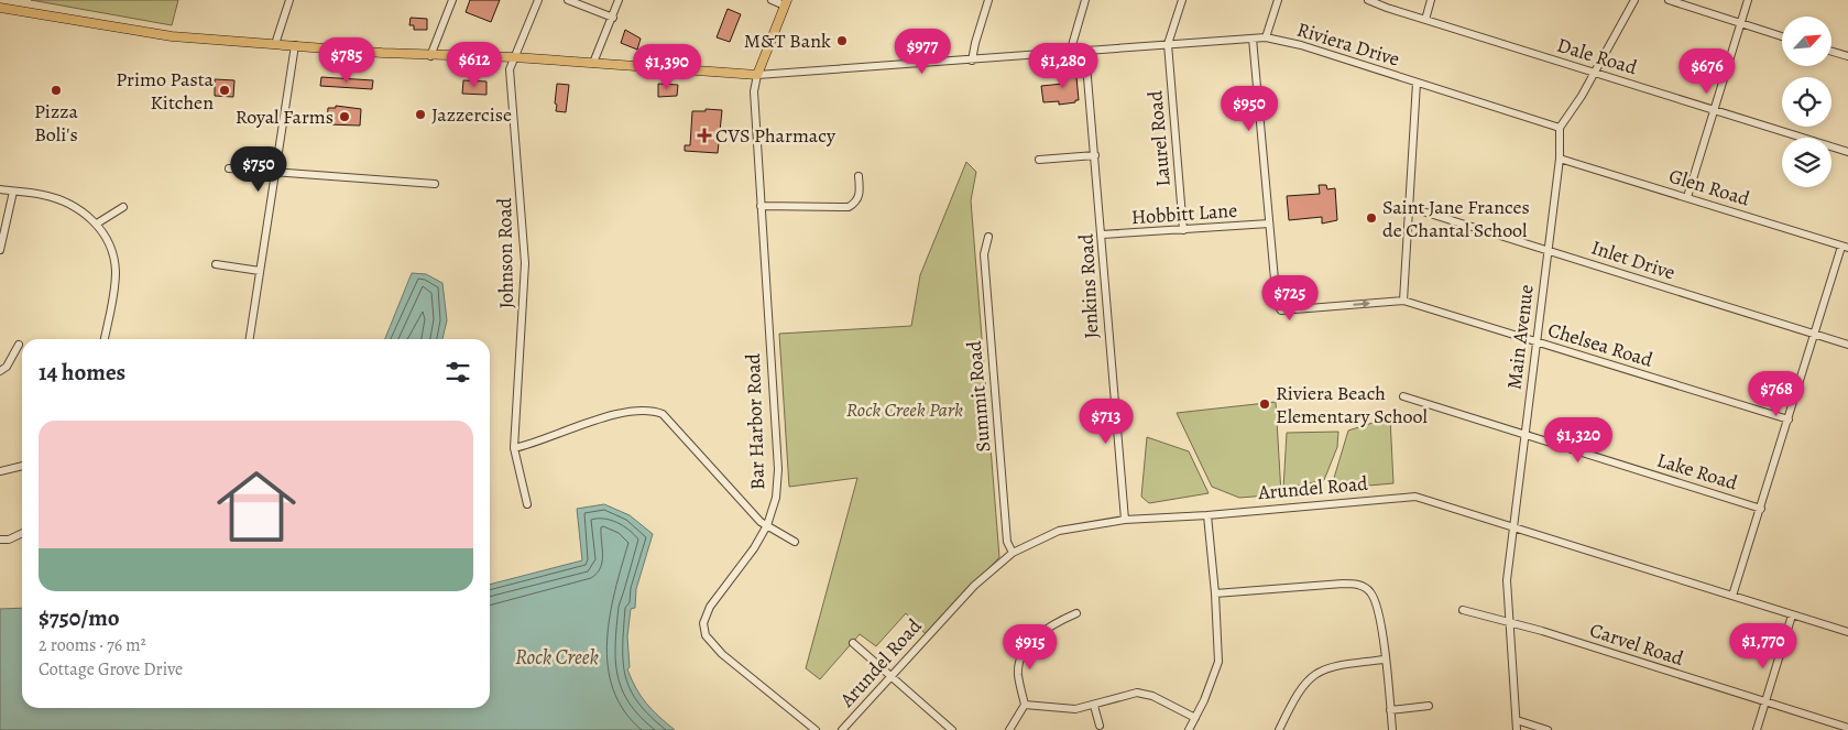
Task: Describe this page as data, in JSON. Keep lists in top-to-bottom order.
{
  "streets": {
    "street": [
      "Riviera Drive",
      "Dale Road",
      "Laurel Road",
      "Glen Road",
      "Hobbitt Lane",
      "Johnson Road",
      "Inlet Drive",
      "Jenkins Road",
      "Main Avenue",
      "Chelsea Road",
      "Summit Road",
      "Bar Harbor Road",
      "Lake Road",
      "Arundel Road",
      "Carvel Road"
    ]
  },
  "crossings": [
    ["Riviera Drive", "Laurel Road"],
    ["Riviera Drive", "Jenkins Road"],
    ["Riviera Drive", "Main Avenue"],
    ["Riviera Drive", "Bar Harbor Road"],
    ["Laurel Road", "Hobbitt Lane"],
    ["Glen Road", "Main Avenue"],
    ["Hobbitt Lane", "Jenkins Road"],
    ["Inlet Drive", "Main Avenue"],
    ["Jenkins Road", "Arundel Road"],
    ["Main Avenue", "Chelsea Road"],
    ["Main Avenue", "Lake Road"],
    ["Main Avenue", "Arundel Road"],
    ["Main Avenue", "Carvel Road"],
    ["Summit Road", "Arundel Road"]
  ],
  "water": ["Rock Creek"],
  "parks": ["Rock Creek Park"],
  "places": {
    "other": [
      "M&T Bank",
      "Pizza Boli's",
      "Primo Pasta Kitchen",
      "Jazzercise",
      "Royal Farms",
      "Saint Jane Frances de Chantal School",
      "Riviera Beach Elementary School"
    ],
    "health": ["CVS Pharmacy"]
  },
  "north": "top right",
  "page": {
    "price": [
      "$977",
      "$785",
      "$612",
      "$1,280",
      "$1,390",
      "$676",
      "$950",
      "$750",
      "$725",
      "$768",
      "$713",
      "$1,320",
      "$1,770",
      "$915"
    ],
    "heading": "14 homes",
    "list": [
      {
        "name": "$750/mo",
        "note": "2 rooms · 76 m² · Cottage Grove Drive"
      }
    ]
  }
}
